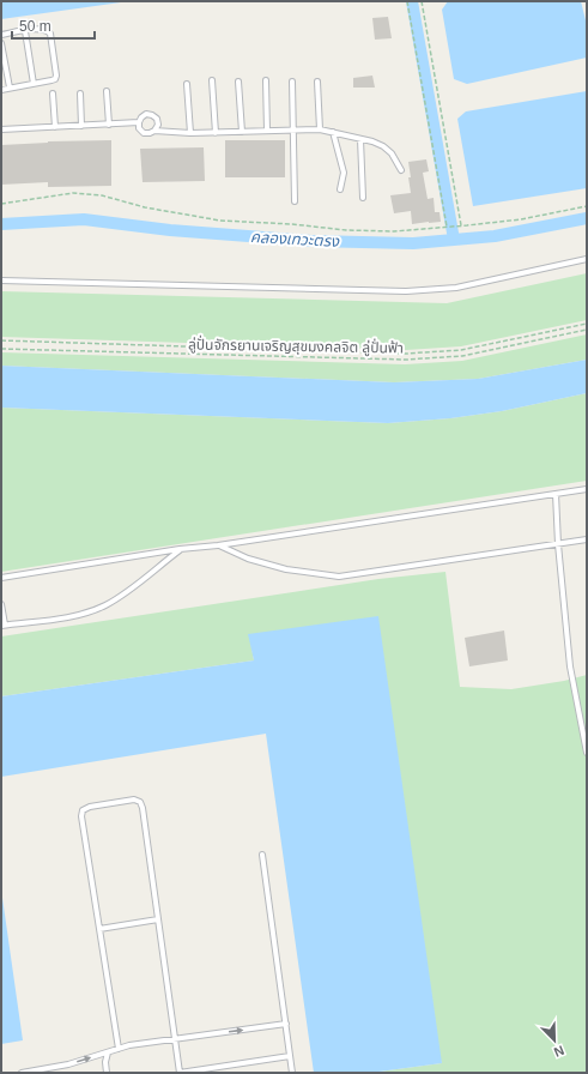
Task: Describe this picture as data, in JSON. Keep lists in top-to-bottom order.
{
  "streets": {
    "path": ["ลู่ปั่นจักรยานเจริญสุขมงคลจิต ลู่ปั่นฟ้า"]
  },
  "water": ["คลองเทวะตรง"],
  "scale_bar": "50 m",
  "north": "bottom right"
}
